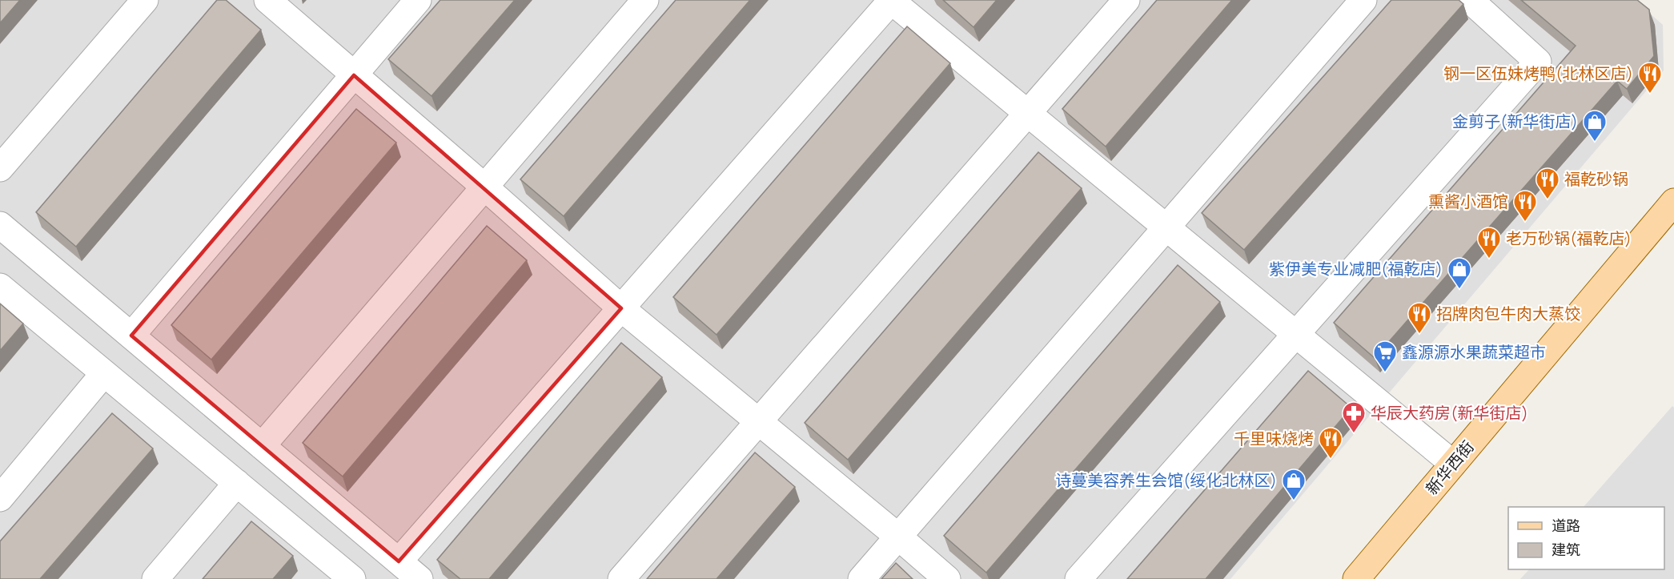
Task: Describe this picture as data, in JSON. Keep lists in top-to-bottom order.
{
  "streets": {
    "main road": ["新华西街"]
  },
  "places": {
    "restaurant": [
      "钢一区伍妹烤鸭(北林区店)",
      "福乾砂锅",
      "熏酱小酒馆",
      "老万砂锅(福乾店)",
      "招牌肉包牛肉大蒸饺",
      "千里味烧烤"
    ],
    "shop": ["金剪子(新华街店)", "紫伊美专业减肥(福乾店)", "诗蔓美容养生会馆(绥化北林区)"],
    "supermarket": ["鑫源源水果蔬菜超市"],
    "pharmacy": ["华辰大药房(新华街店)"]
  },
  "legend": ["道路", "建筑"]
}
